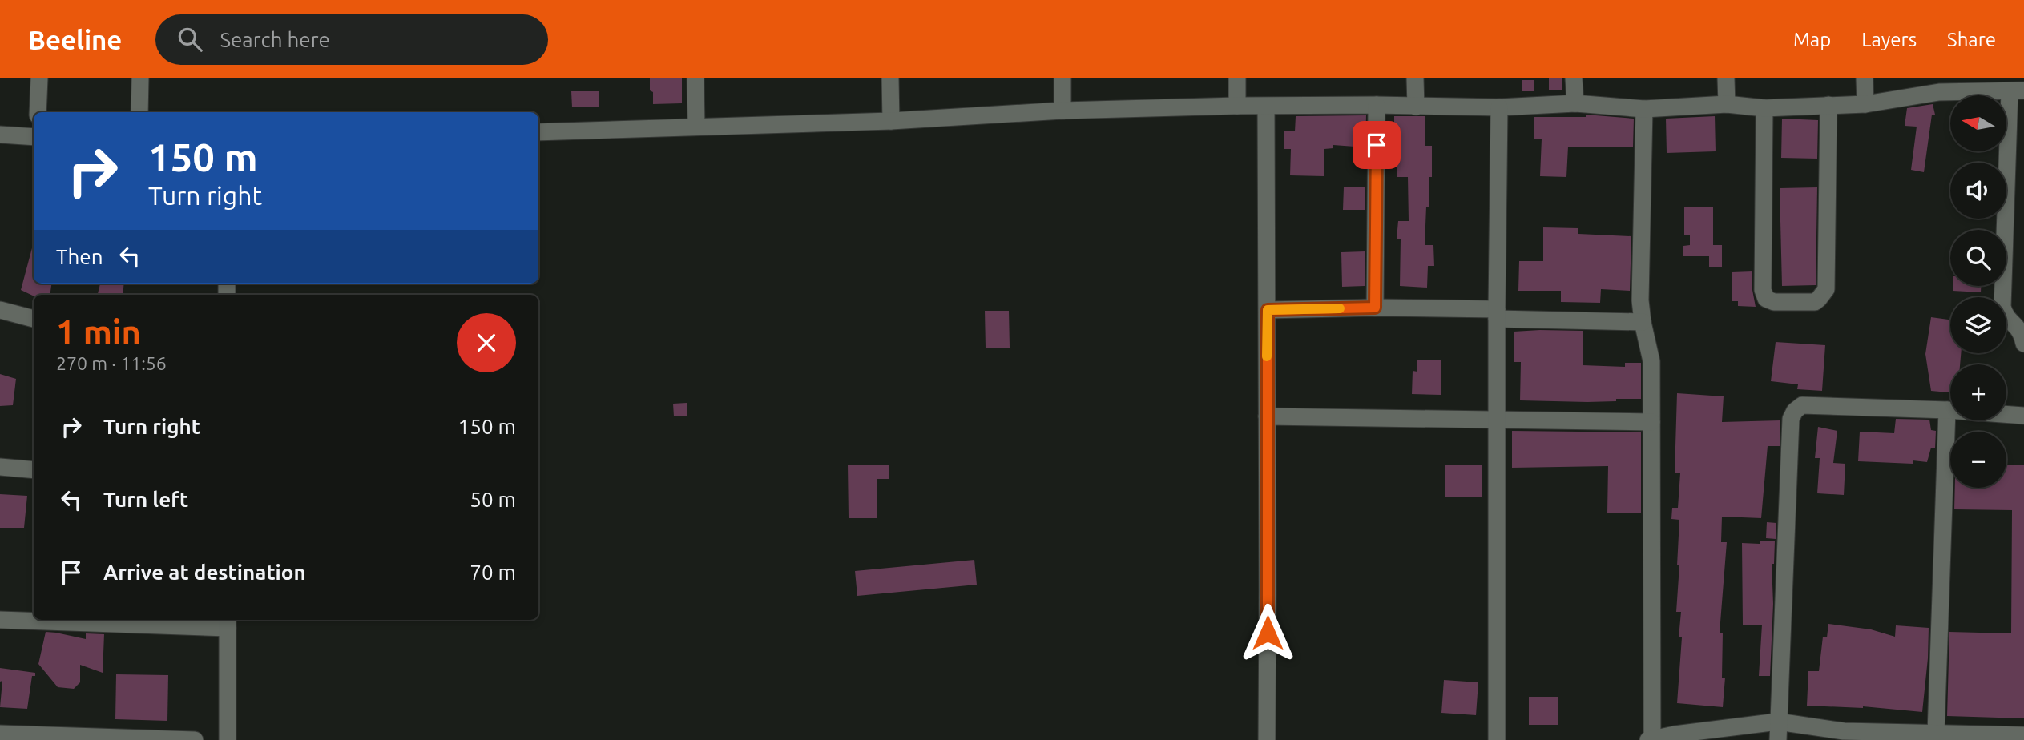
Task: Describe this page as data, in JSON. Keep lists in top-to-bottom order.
{
  "north": "left",
  "page": {
    "header": "Beeline",
    "search": "Search here",
    "nav": ["Map", "Layers", "Share"],
    "map_buttons": ["+", "−"],
    "turn": ["150 m", "Turn right"],
    "then": "Then",
    "heading": ["1 min", "270 m · 11:56"],
    "list": [
      {
        "name": "Turn right",
        "value": "150 m"
      },
      {
        "name": "Turn left",
        "value": "50 m"
      },
      {
        "name": "Arrive at destination",
        "value": "70 m"
      }
    ]
  }
}
